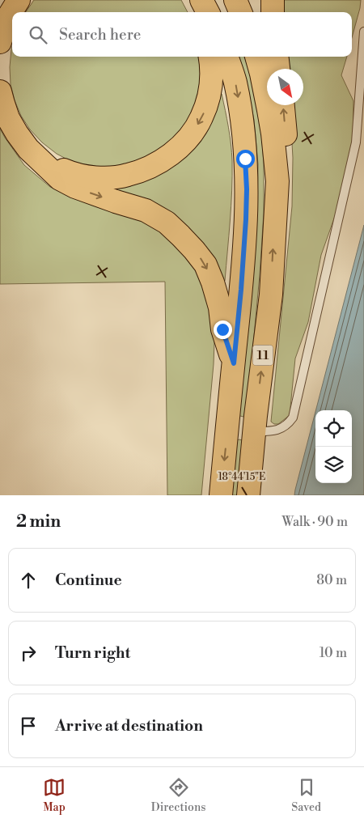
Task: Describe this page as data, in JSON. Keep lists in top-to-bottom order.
{
  "streets": {
    "main road": ["11"]
  },
  "north": "bottom right",
  "page": {
    "search": "Search here",
    "heading": ["2 min", "Walk · 90 m"],
    "list": [
      ["Continue", "80 m"],
      ["Turn right", "10 m"],
      "Arrive at destination"
    ],
    "nav": ["Map", "Directions", "Saved"]
  },
  "coordinates": ["18°44'15\"E"]
}
